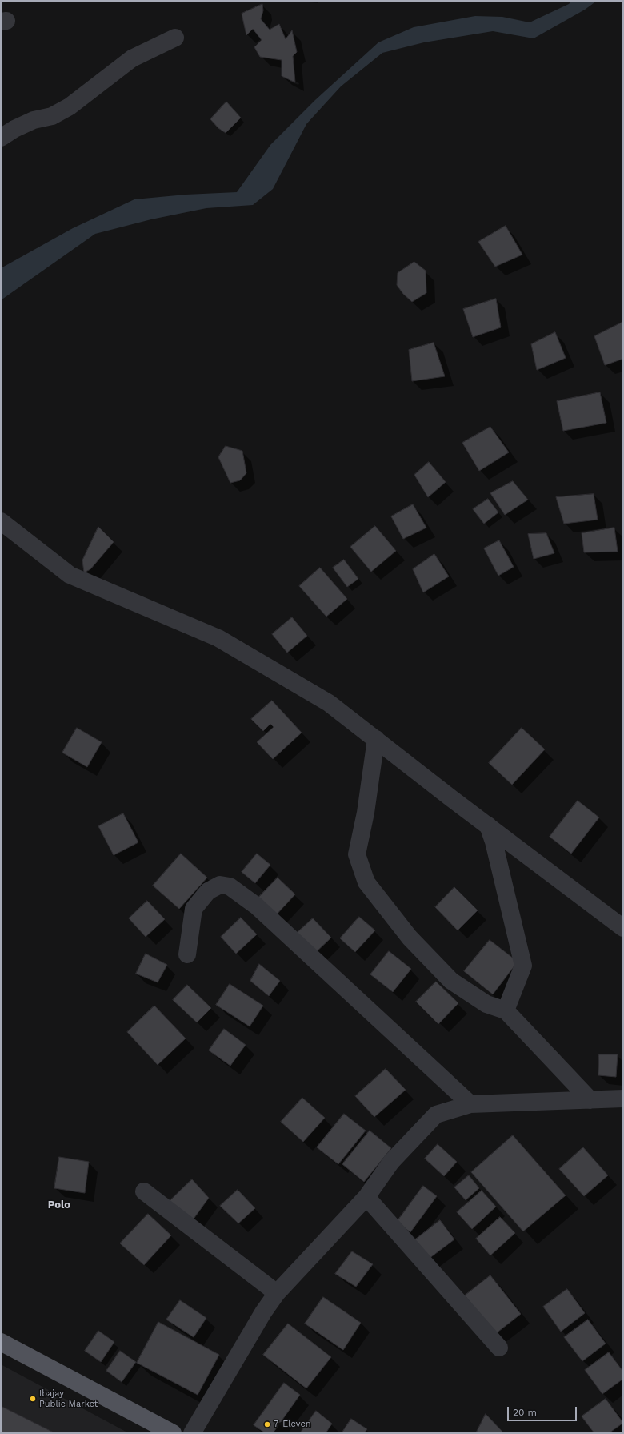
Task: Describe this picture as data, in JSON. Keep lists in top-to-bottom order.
{
  "districts": ["Polo"],
  "places": ["Ibajay Public Market", "7-Eleven"],
  "scale_bar": "20 m"
}
